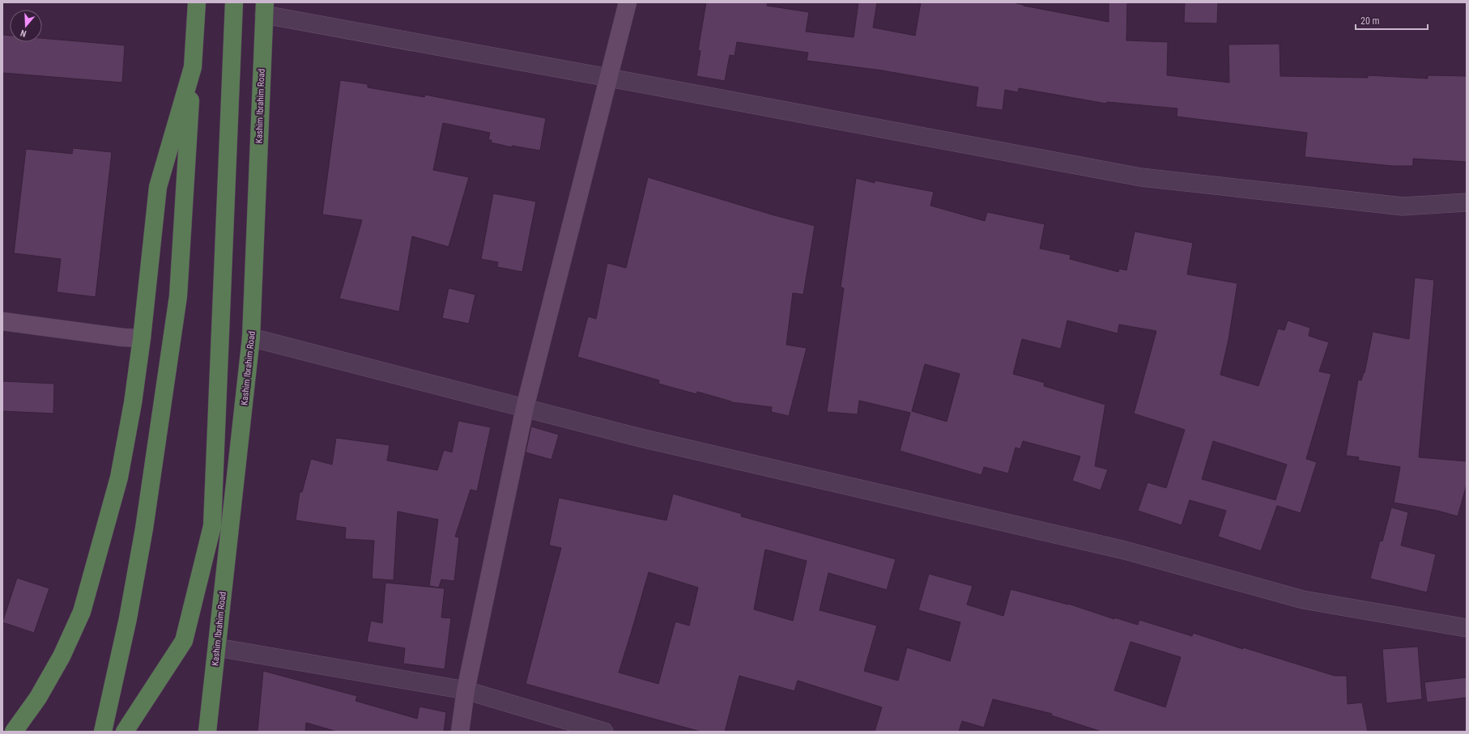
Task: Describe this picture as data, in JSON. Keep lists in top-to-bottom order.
{
  "streets": {
    "highway": ["Kashim Ibrahim Road"]
  },
  "scale_bar": "20 m",
  "north": "bottom"
}
